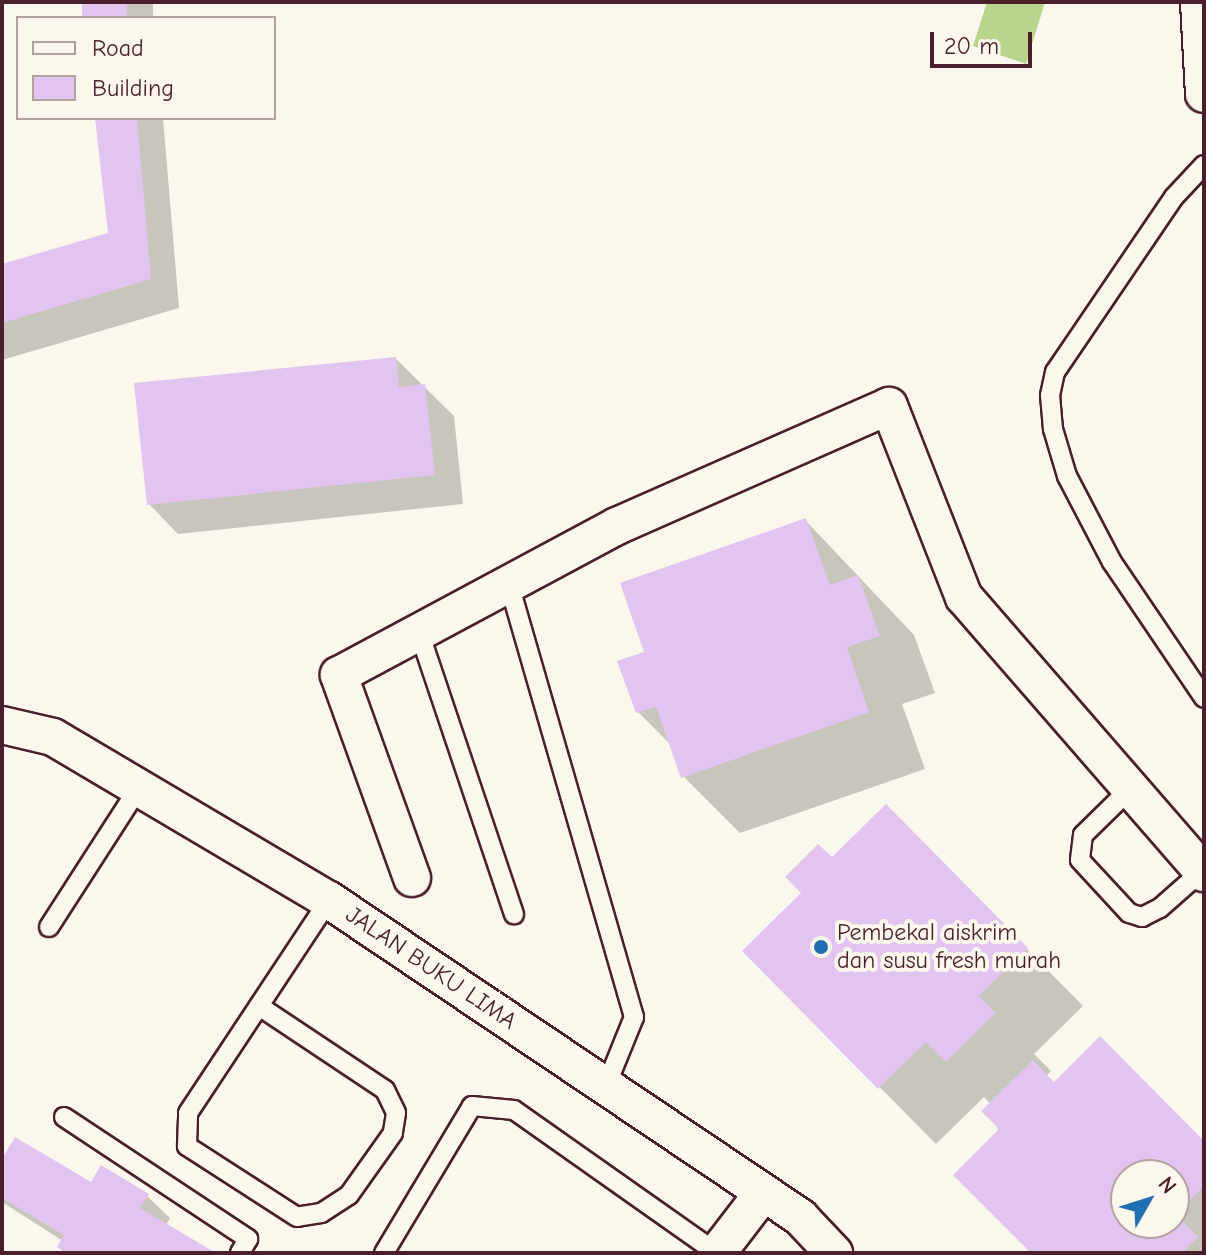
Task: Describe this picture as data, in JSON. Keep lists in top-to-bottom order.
{
  "streets": {
    "street": ["JALAN BUKU LIMA"]
  },
  "places": ["Pembekal aiskrim dan susu fresh murah"],
  "legend": ["Road", "Building"],
  "scale_bar": "20 m",
  "north": "top right"
}
